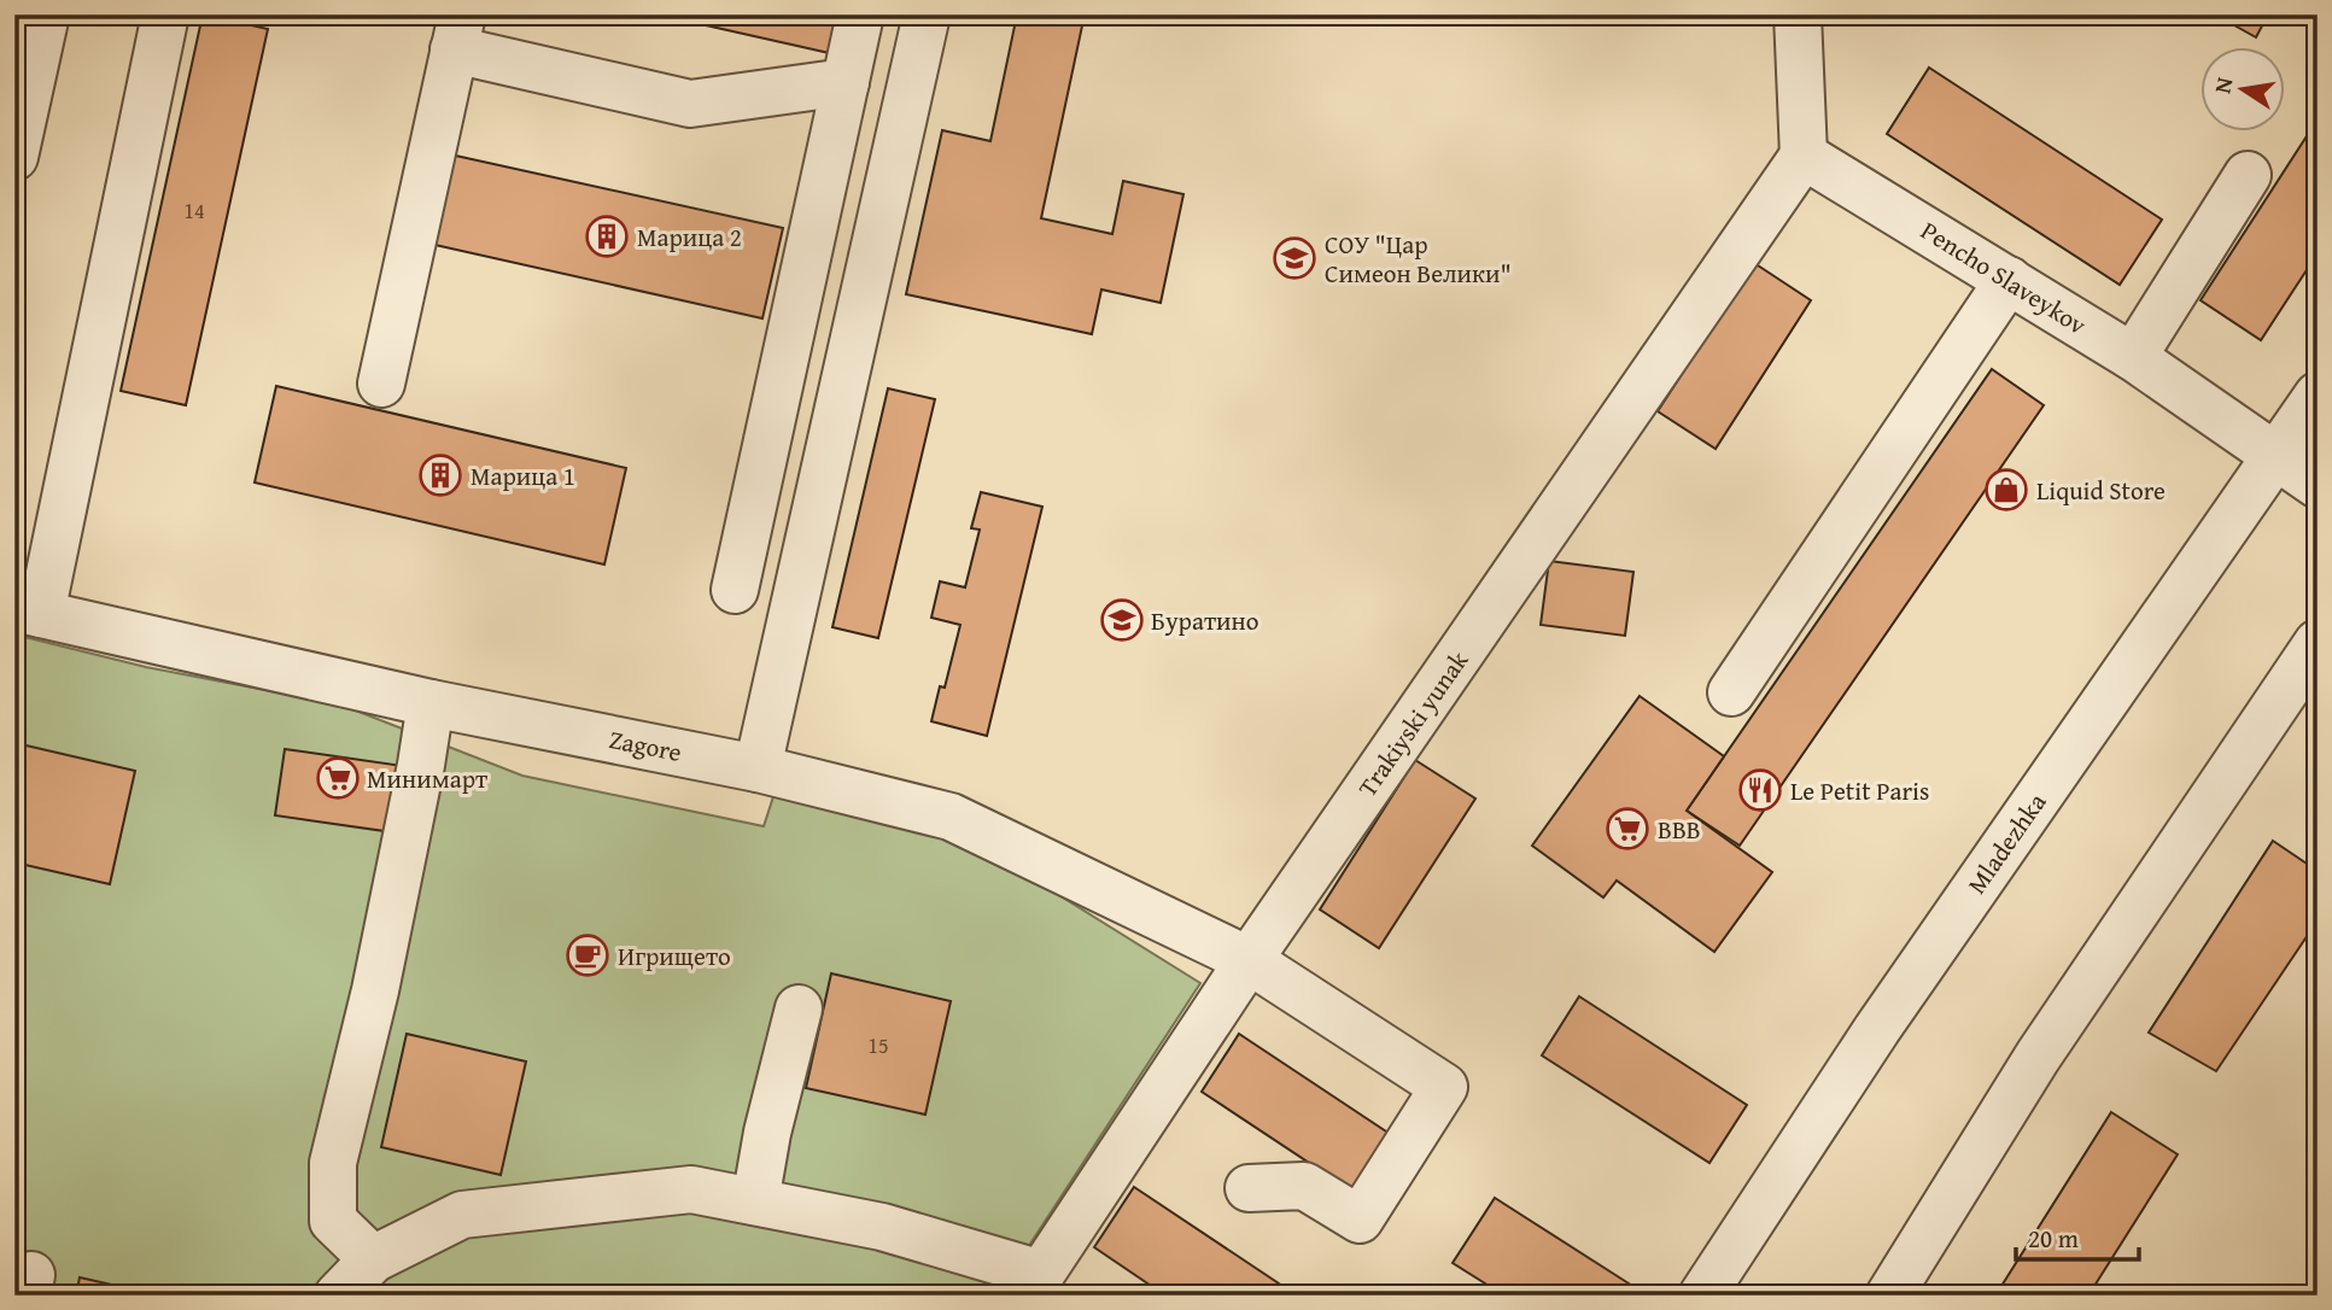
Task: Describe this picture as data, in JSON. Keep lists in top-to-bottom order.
{
  "streets": {
    "street": [
      "Pencho Slaveykov",
      "Trakiyski yunak",
      "Zagore",
      "Mladezhka"
    ]
  },
  "crossings": [
    ["Pencho Slaveykov", "Trakiyski yunak"],
    ["Pencho Slaveykov", "Mladezhka"],
    ["Trakiyski yunak", "Zagore"]
  ],
  "places": {
    "building": ["Марица 2", "Марица 1"],
    "school or university": ["СОУ \"Цар Симеон Велики\"", "Буратино"],
    "shop": ["Liquid Store"],
    "supermarket": ["Минимарт", "ВВВ"],
    "restaurant": ["Le Petit Paris"],
    "cafe": ["Игрището"]
  },
  "house_numbers": ["14", "15"],
  "scale_bar": "20 m",
  "north": "left"
}
